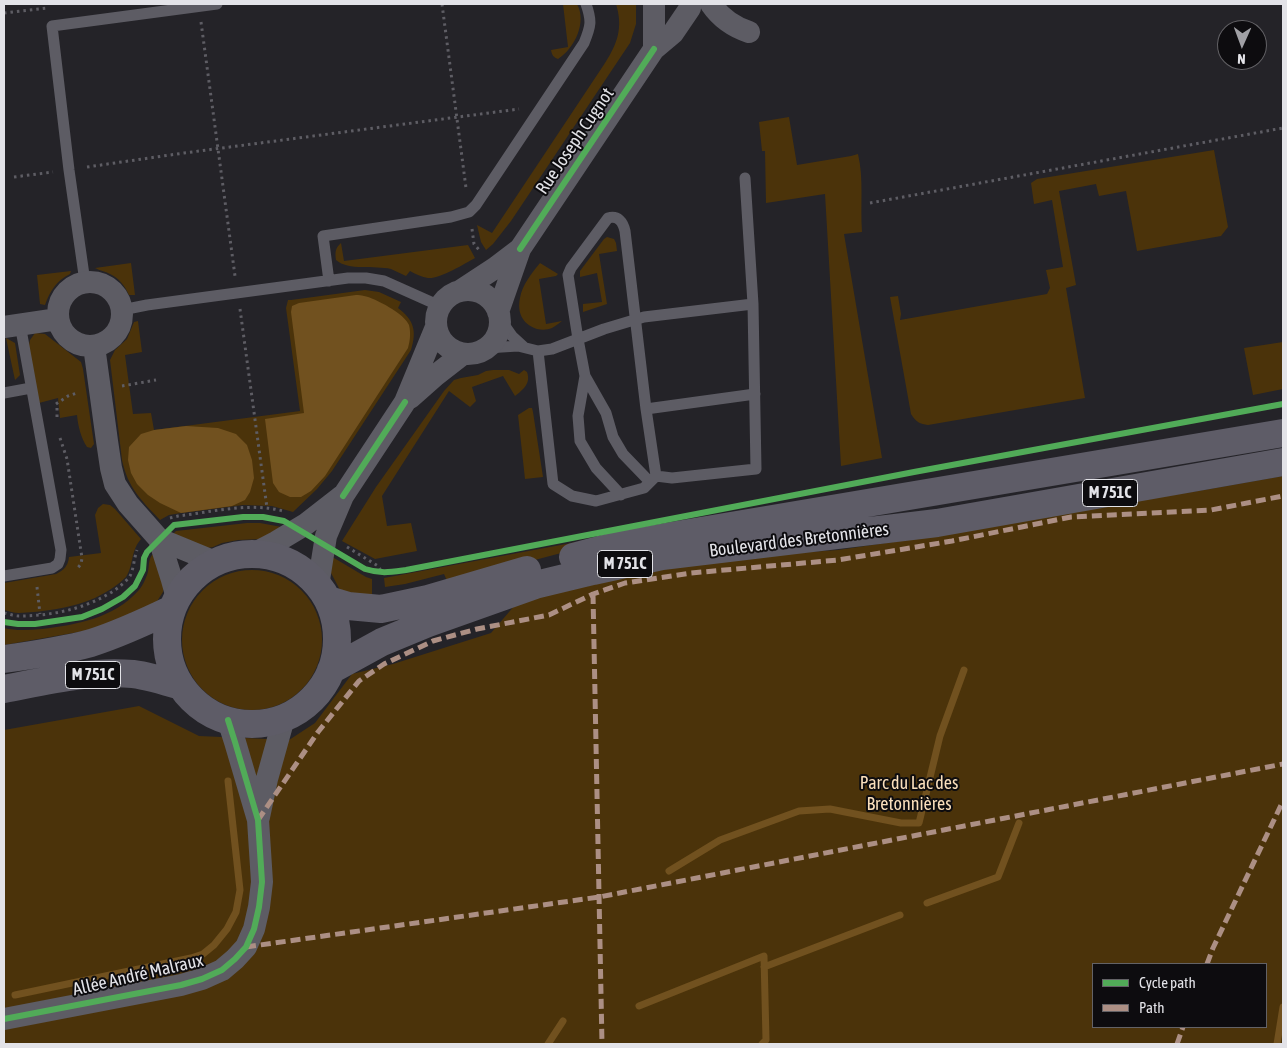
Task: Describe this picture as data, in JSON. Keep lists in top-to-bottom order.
{
  "streets": {
    "main road": ["M 751C", "Boulevard des Bretonnières"],
    "street": ["Rue Joseph Cugnot", "Allée André Malraux"]
  },
  "crossings": [
    ["M 751C", "Boulevard des Bretonnières"],
    ["M 751C", "Allée André Malraux"],
    ["Boulevard des Bretonnières", "Allée André Malraux"]
  ],
  "parks": ["Parc du Lac des Bretonnières"],
  "legend": ["Cycle path", "Path"],
  "north": "bottom"
}
